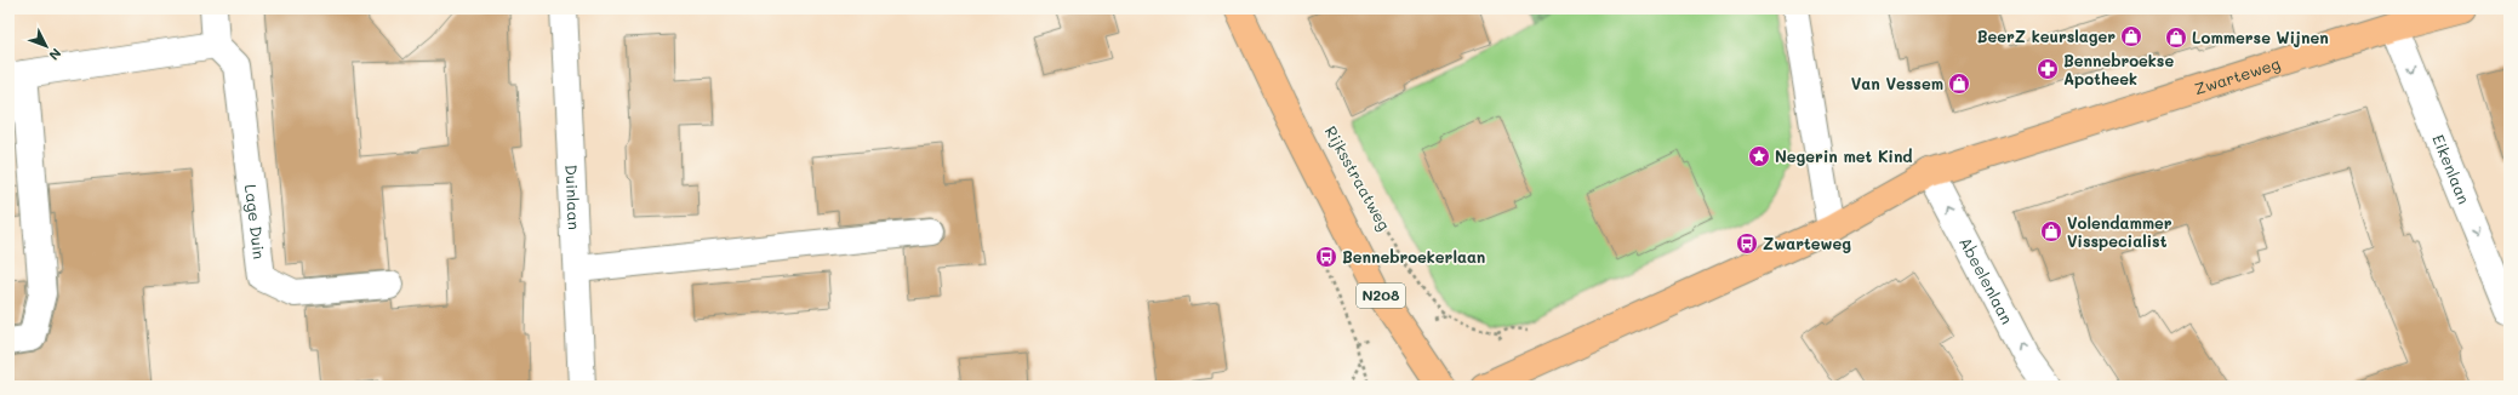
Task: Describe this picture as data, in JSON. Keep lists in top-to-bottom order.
{
  "streets": {
    "main road": ["Zwarteweg", "Rijksstraatweg", "N208"],
    "street": [
      "Eikenlaan",
      "Duinlaan",
      "Lage Duin",
      "Abeelenlaan"
    ]
  },
  "crossings": [
    ["Zwarteweg", "Eikenlaan"],
    ["Zwarteweg", "Rijksstraatweg"],
    ["Zwarteweg", "Abeelenlaan"]
  ],
  "one_way": ["Eikenlaan", "Abeelenlaan"],
  "places": {
    "shop": [
      "BeerZ keurslager",
      "Lommerse Wijnen",
      "Van Vessem",
      "Volendammer Visspecialist"
    ],
    "pharmacy": ["Bennebroekse Apotheek"],
    "place": ["Negerin met Kind"],
    "bus stop": ["Zwarteweg", "Bennebroekerlaan"]
  },
  "north": "bottom right"
}
